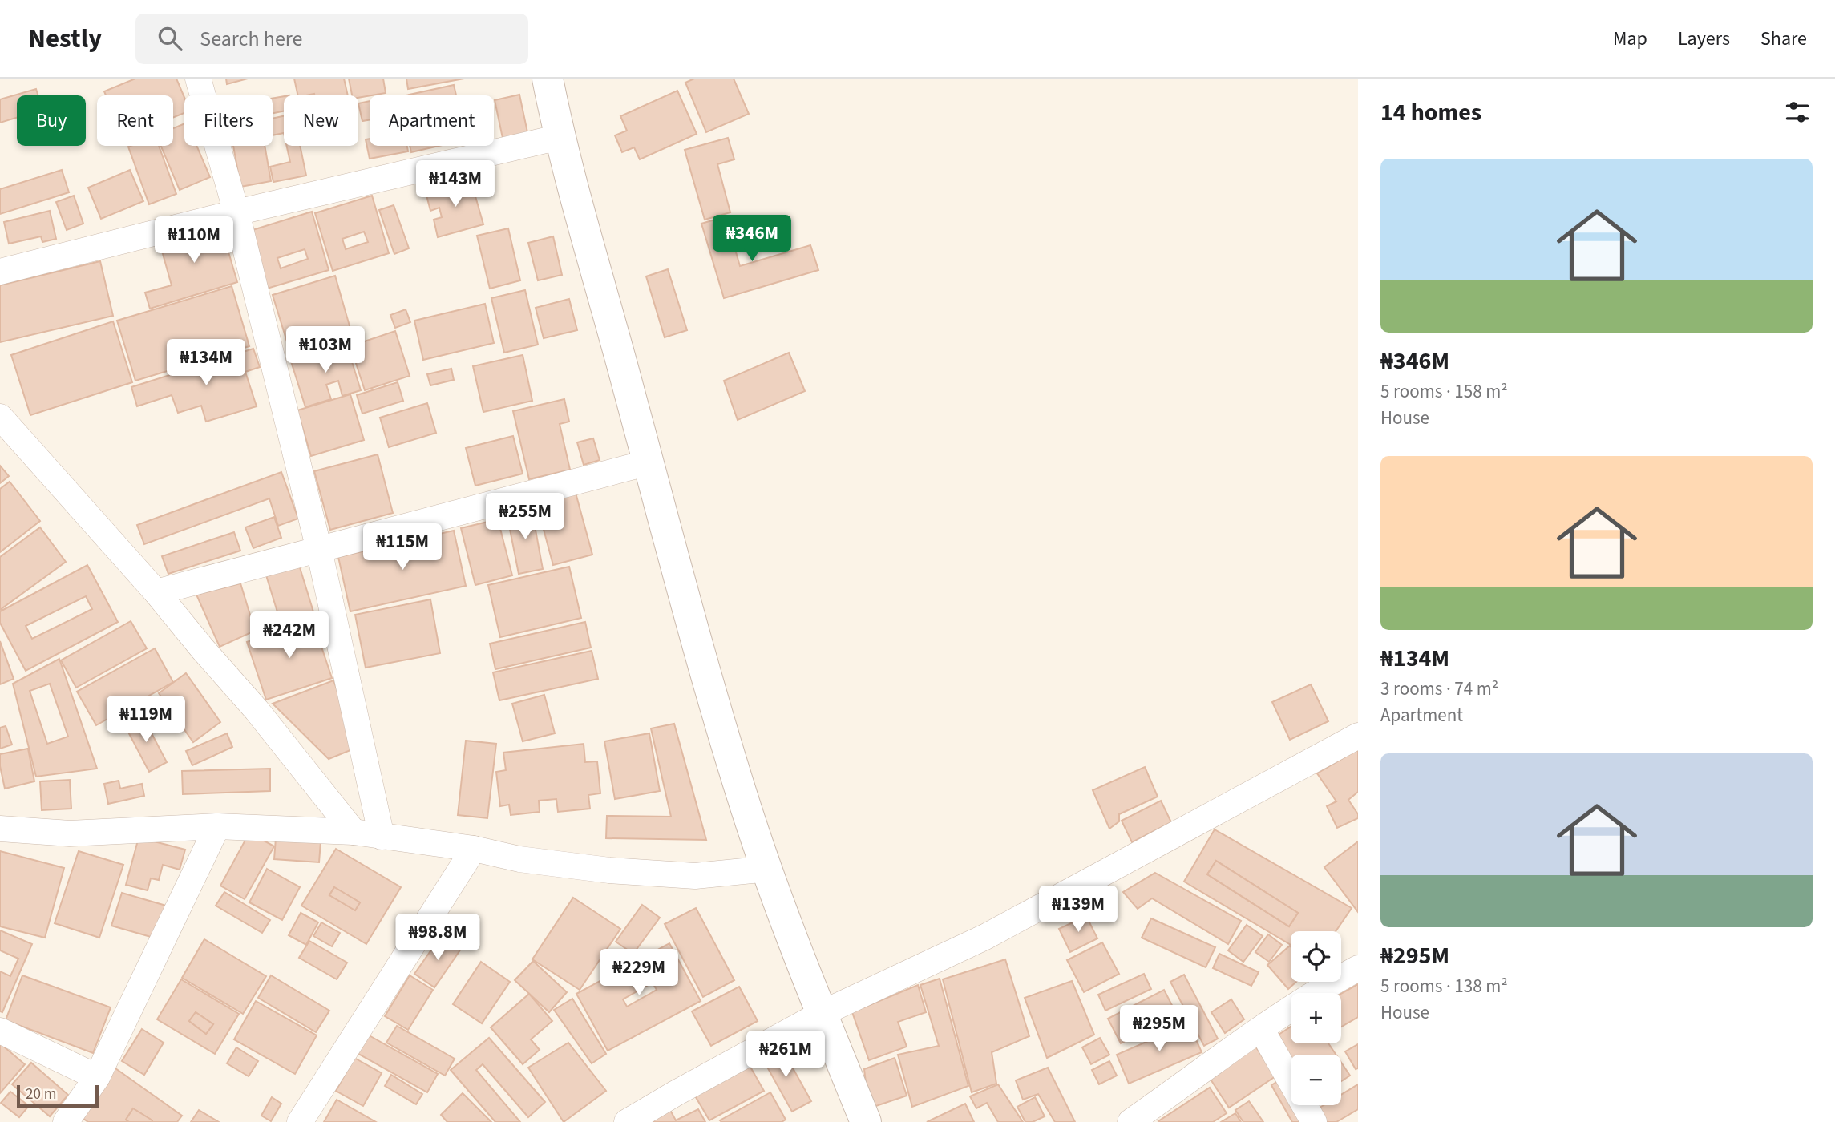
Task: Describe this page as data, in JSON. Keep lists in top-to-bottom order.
{
  "scale_bar": "20 m",
  "page": {
    "header": "Nestly",
    "search": "Search here",
    "nav": ["Map", "Layers", "Share"],
    "heading": "14 homes",
    "chip": [
      "Buy",
      "Rent",
      "Filters",
      "New",
      "Apartment"
    ],
    "list": [
      {
        "name": "₦346M",
        "note": "5 rooms · 158 m² · House"
      },
      {
        "name": "₦134M",
        "note": "3 rooms · 74 m² · Apartment"
      },
      {
        "name": "₦295M",
        "note": "5 rooms · 138 m² · House"
      }
    ],
    "price": [
      "₦143M",
      "₦346M",
      "₦110M",
      "₦103M",
      "₦134M",
      "₦255M",
      "₦115M",
      "₦242M",
      "₦119M",
      "₦139M",
      "₦98.8M",
      "₦229M",
      "₦295M",
      "₦261M"
    ],
    "map_buttons": ["+", "−"],
    "scale": "20 m"
  }
}
